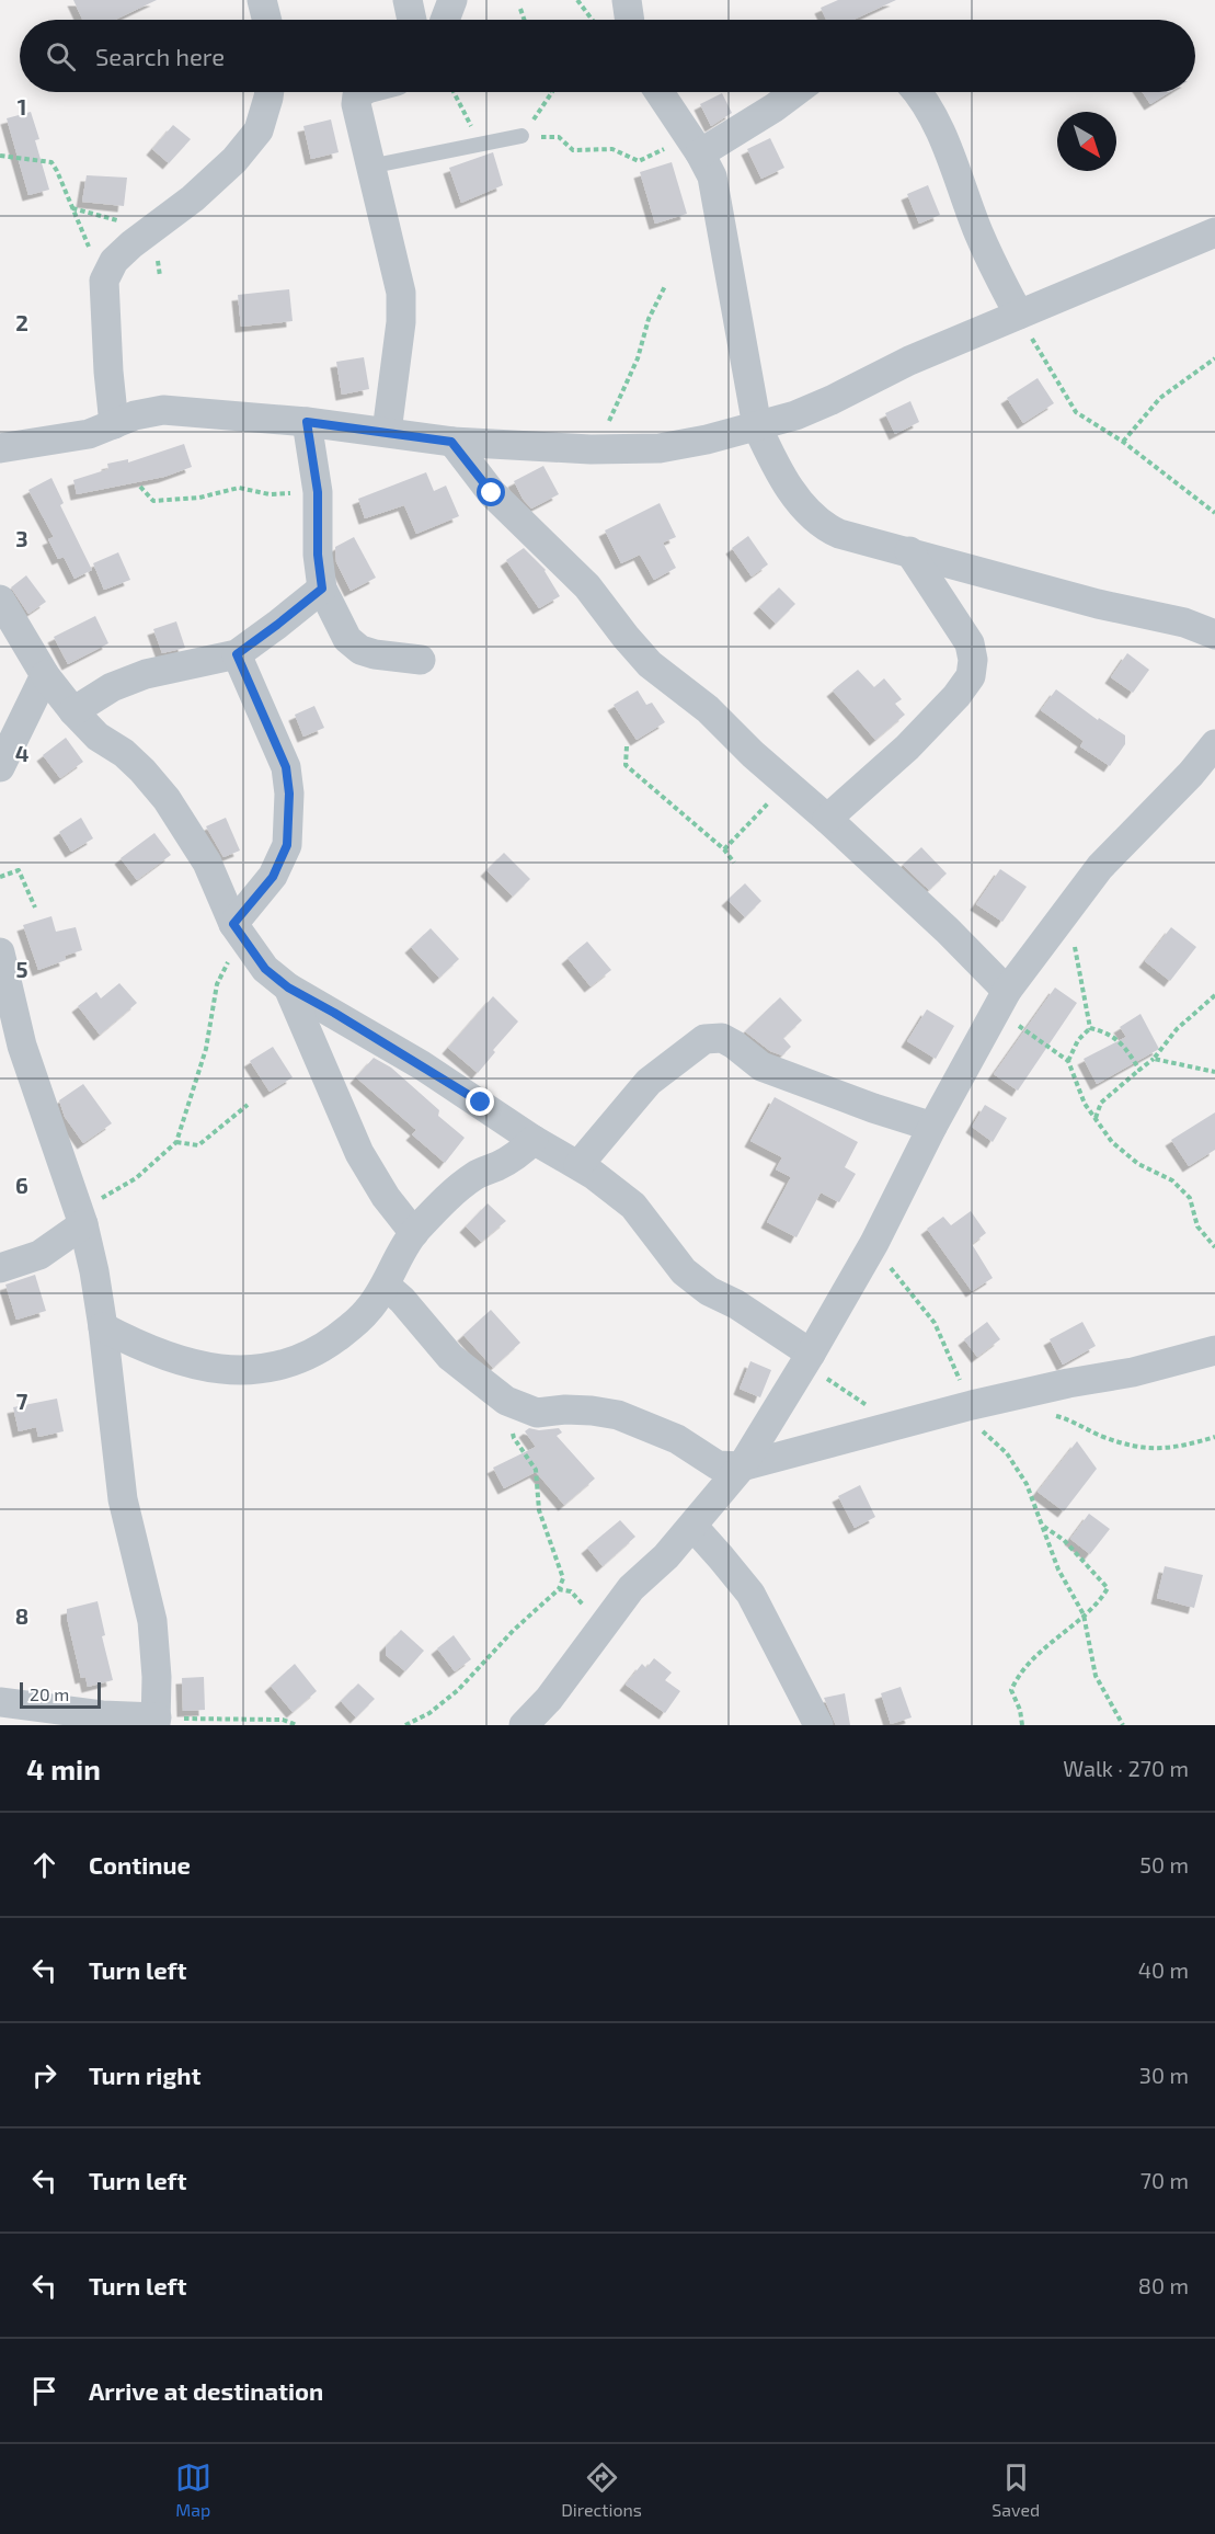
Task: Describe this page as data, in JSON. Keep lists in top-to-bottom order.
{
  "scale_bar": "20 m",
  "north": "bottom right",
  "page": {
    "search": "Search here",
    "scale": "20 m",
    "heading": ["4 min", "Walk · 270 m"],
    "list": [
      ["Continue", "50 m"],
      ["Turn left", "40 m"],
      ["Turn right", "30 m"],
      ["Turn left", "70 m"],
      ["Turn left", "80 m"],
      "Arrive at destination"
    ],
    "nav": ["Map", "Directions", "Saved"]
  },
  "grid": {
    "rows": [
      "1",
      "2",
      "3",
      "4",
      "5",
      "6",
      "7",
      "8"
    ]
  }
}
